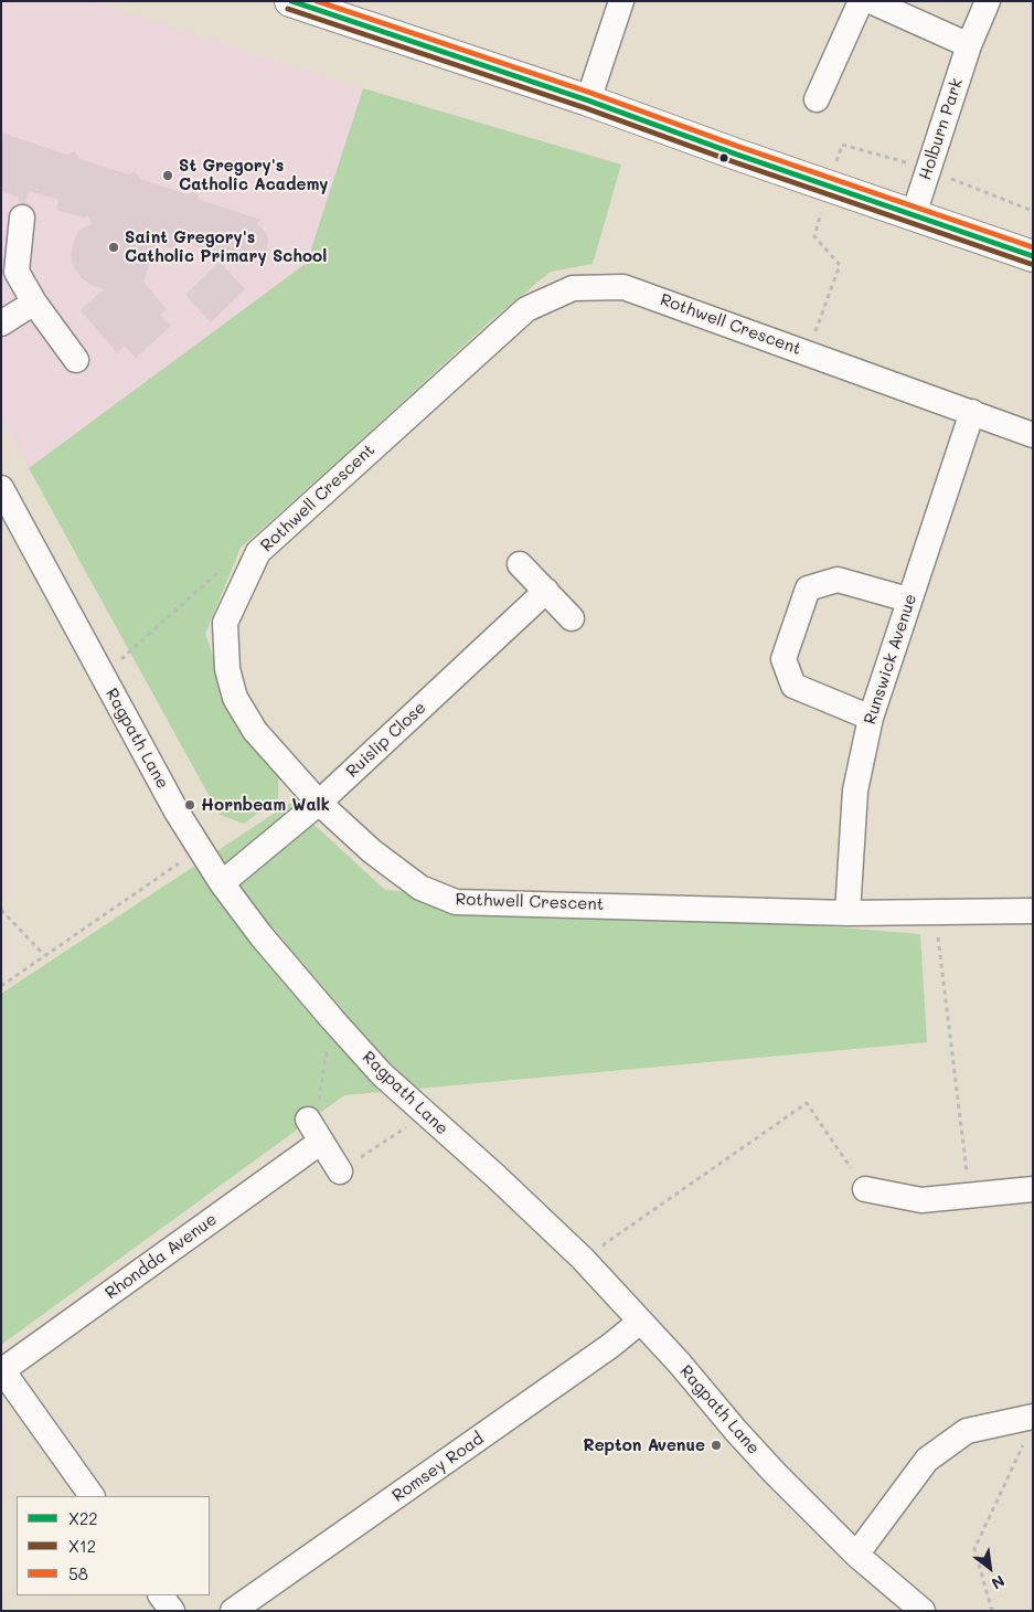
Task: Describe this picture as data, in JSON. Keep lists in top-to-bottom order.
{
  "streets": {
    "street": [
      "Holburn Park",
      "Rothwell Crescent",
      "Runswick Avenue",
      "Ragpath Lane",
      "Ruislip Close",
      "Rhondda Avenue",
      "Romsey Road"
    ]
  },
  "crossings": [
    ["Rothwell Crescent", "Runswick Avenue"],
    ["Rothwell Crescent", "Ruislip Close"],
    ["Ragpath Lane", "Ruislip Close"],
    ["Ragpath Lane", "Romsey Road"]
  ],
  "places": [
    "St Gregory's Catholic Academy",
    "Saint Gregory's Catholic Primary School",
    "Hornbeam Walk",
    "Repton Avenue"
  ],
  "lines": ["transit line X22", "transit line 58", "transit line X12"],
  "legend": ["X22", "X12", "58"],
  "north": "bottom right"
}
